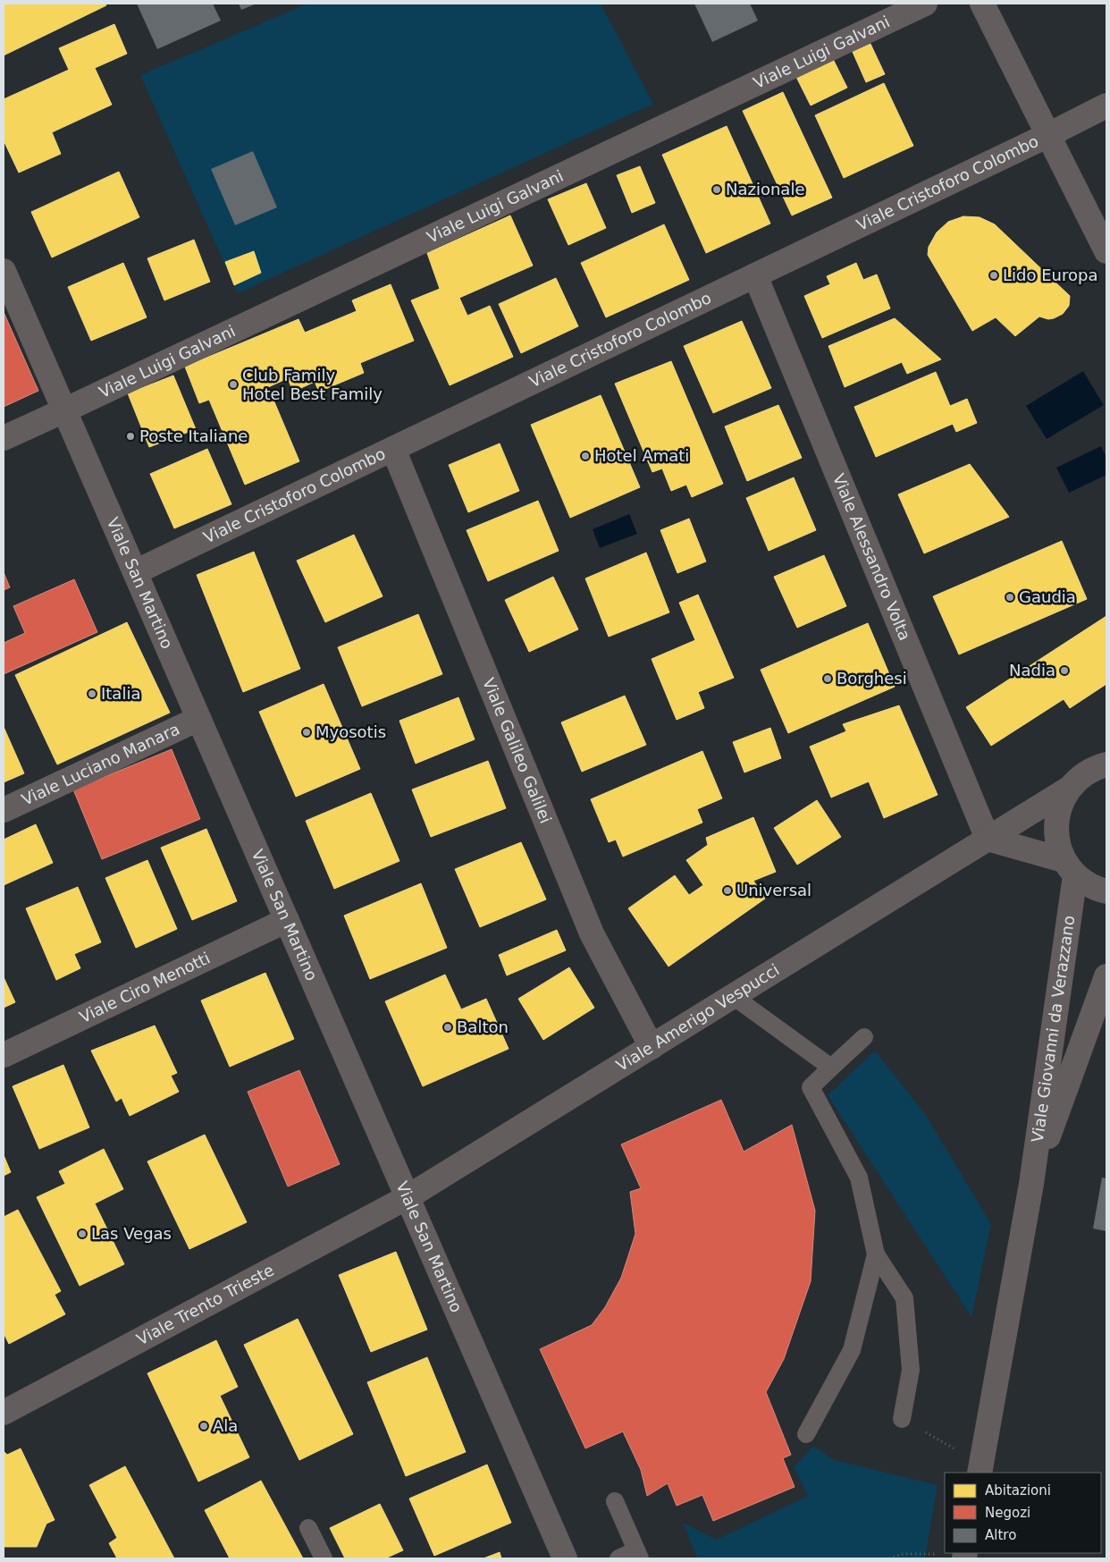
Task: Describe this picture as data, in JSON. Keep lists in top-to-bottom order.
{
  "streets": {
    "street": [
      "Viale Luigi Galvani",
      "Viale Cristoforo Colombo",
      "Viale Alessandro Volta",
      "Viale San Martino",
      "Viale Galileo Galilei",
      "Viale Luciano Manara",
      "Viale Ciro Menotti",
      "Viale Amerigo Vespucci",
      "Viale Giovanni da Verazzano",
      "Viale Trento Trieste"
    ]
  },
  "crossings": [
    ["Viale Luigi Galvani", "Viale San Martino"],
    ["Viale Cristoforo Colombo", "Viale Alessandro Volta"],
    ["Viale Cristoforo Colombo", "Viale San Martino"],
    ["Viale Cristoforo Colombo", "Viale Galileo Galilei"],
    ["Viale Alessandro Volta", "Viale Amerigo Vespucci"],
    ["Viale San Martino", "Viale Luciano Manara"],
    ["Viale San Martino", "Viale Ciro Menotti"],
    ["Viale San Martino", "Viale Amerigo Vespucci"],
    ["Viale San Martino", "Viale Trento Trieste"],
    ["Viale Galileo Galilei", "Viale Amerigo Vespucci"],
    ["Viale Amerigo Vespucci", "Viale Trento Trieste"]
  ],
  "places": [
    "Nazionale",
    "Lido Europa",
    "Club Family Hotel Best Family",
    "Poste Italiane",
    "Hotel Amati",
    "Gaudia",
    "Nadia",
    "Borghesi",
    "Italia",
    "Myosotis",
    "Universal",
    "Balton",
    "Las Vegas",
    "Ala"
  ],
  "legend": ["Abitazioni", "Negozi", "Altro"]
}
